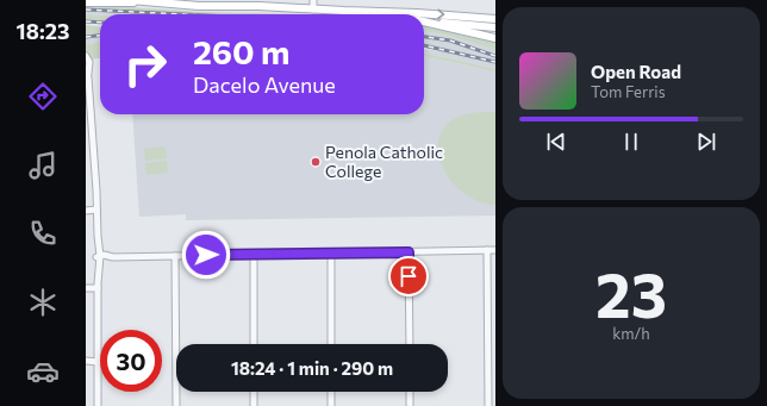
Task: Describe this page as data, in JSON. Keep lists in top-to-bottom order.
{
  "places": ["Penola Catholic College"],
  "page": {
    "tabs": "18:23",
    "turn": ["260 m", "Dacelo Avenue"],
    "song": ["Open Road", "Tom Ferris"],
    "tile": ["23", "km/h"],
    "limit": "30",
    "trip": "18:24 · 1 min · 290 m"
  }
}
